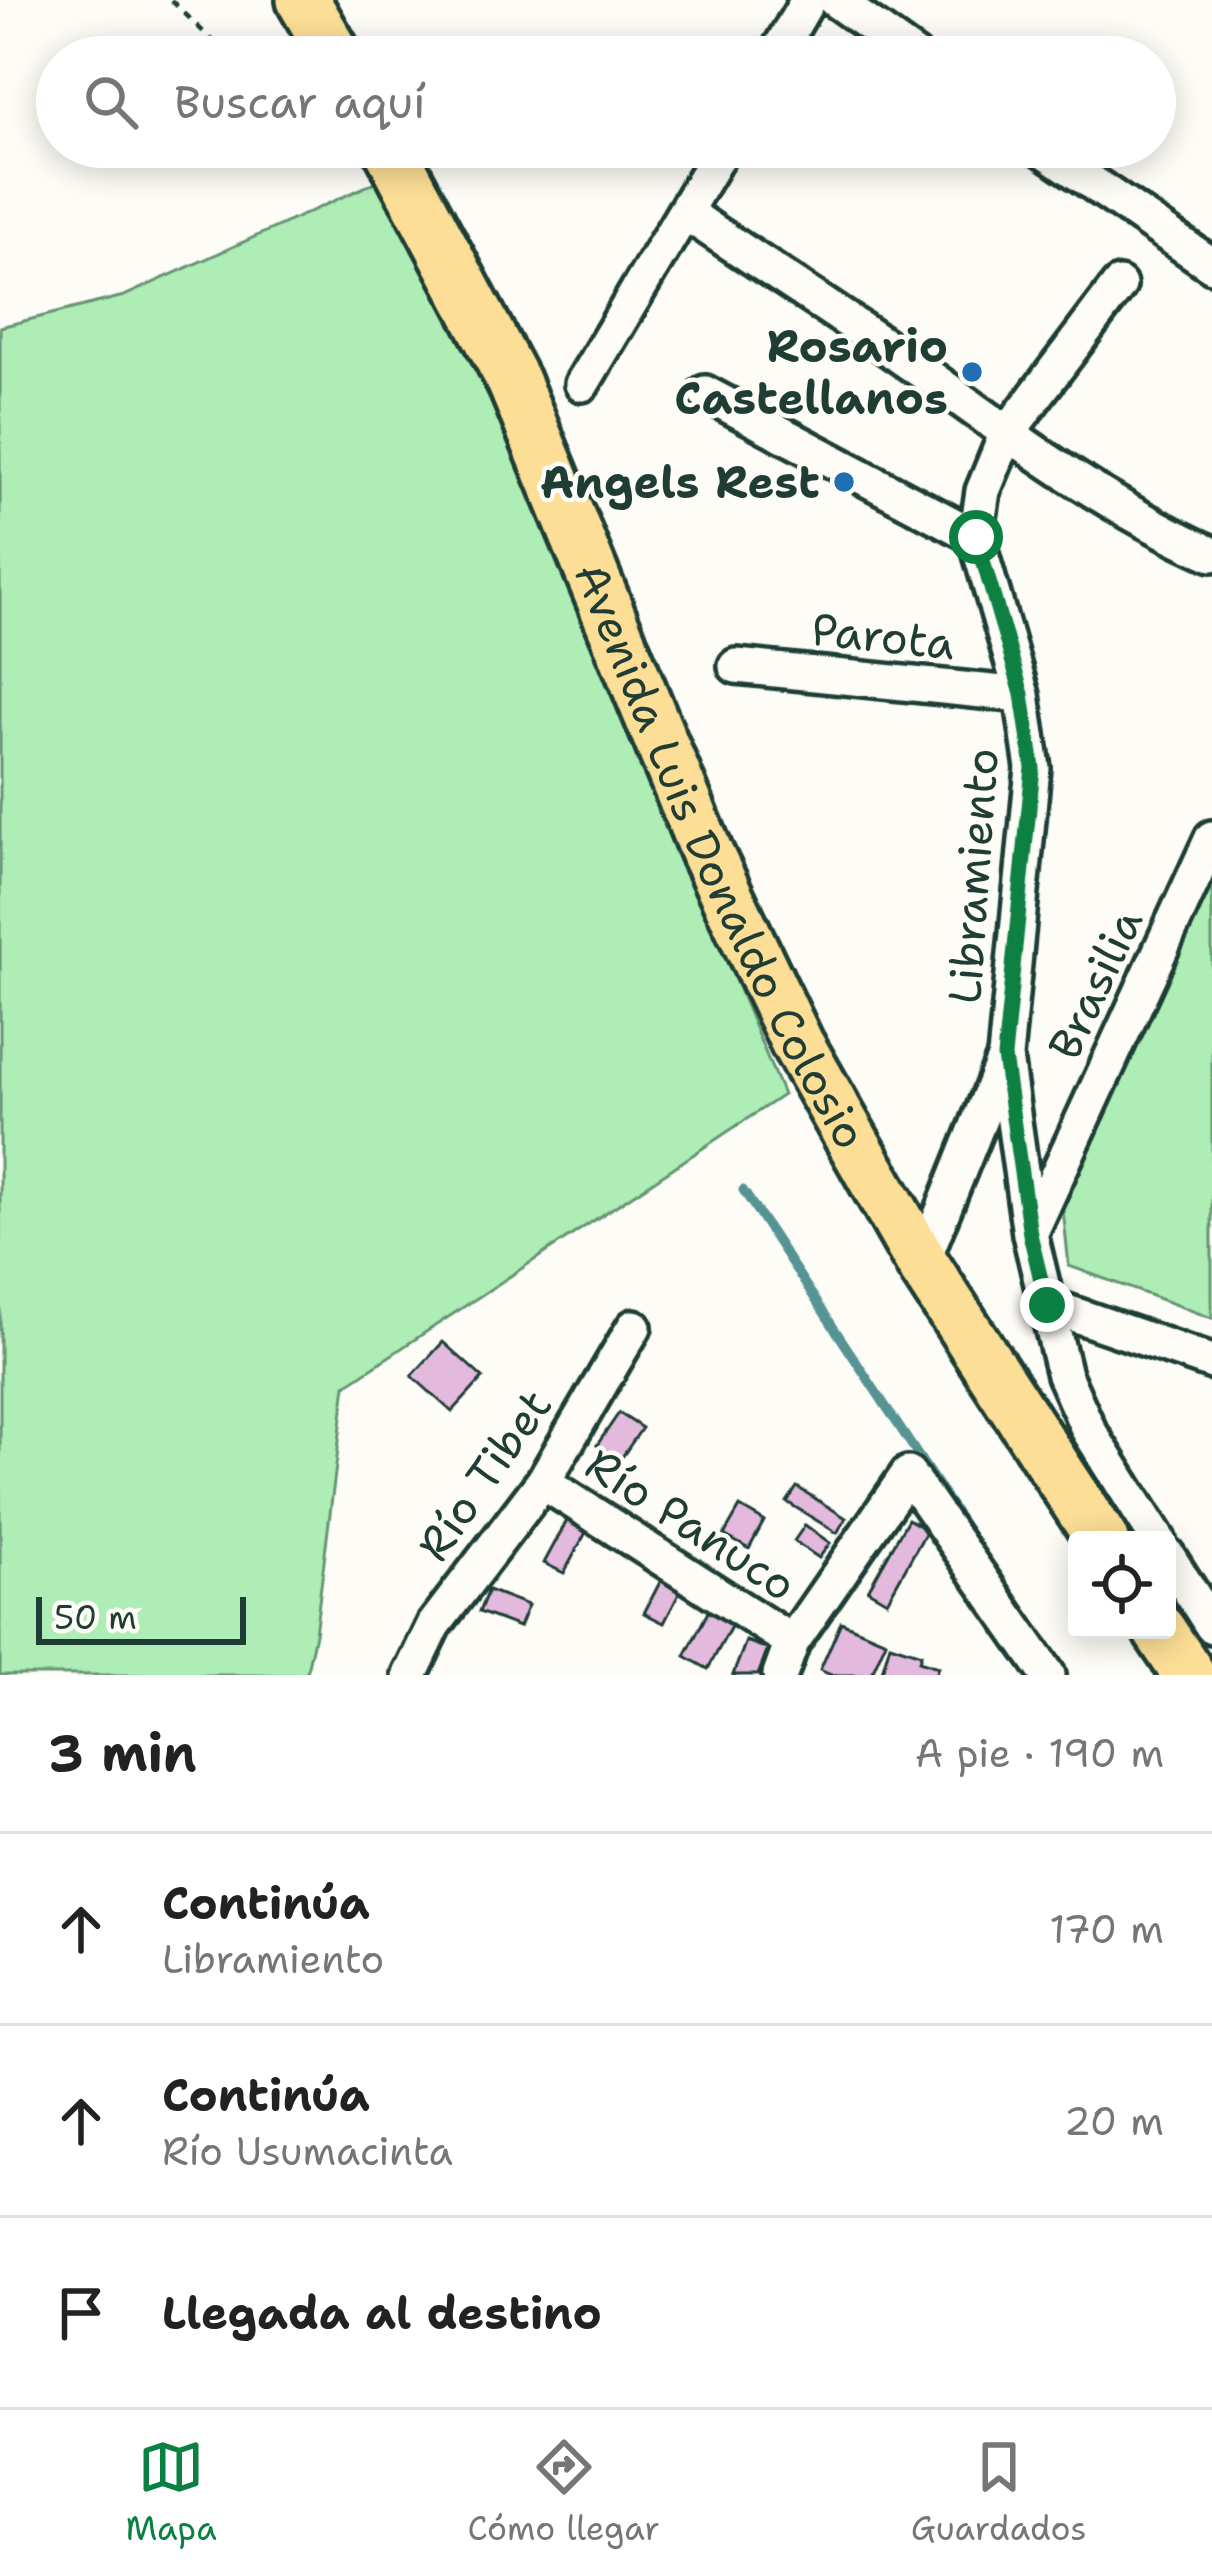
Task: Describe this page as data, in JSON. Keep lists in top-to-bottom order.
{
  "streets": {
    "main road": ["Avenida Luis Donaldo Colosio"],
    "street": [
      "Parota",
      "Libramiento",
      "Brasilia",
      "Río Tibet",
      "Río Panuco"
    ]
  },
  "crossings": [
    ["Parota", "Libramiento"],
    ["Libramiento", "Brasilia"],
    ["Río Tibet", "Río Panuco"]
  ],
  "places": ["Rosario Castellanos", "Angels Rest"],
  "scale_bar": "50 m",
  "page": {
    "search": "Buscar aquí",
    "scale": "50 m",
    "heading": ["3 min", "A pie · 190 m"],
    "list": [
      ["Continúa", "Libramiento", "170 m"],
      ["Continúa", "Río Usumacinta", "20 m"],
      "Llegada al destino"
    ],
    "nav": ["Mapa", "Cómo llegar", "Guardados"]
  }
}
